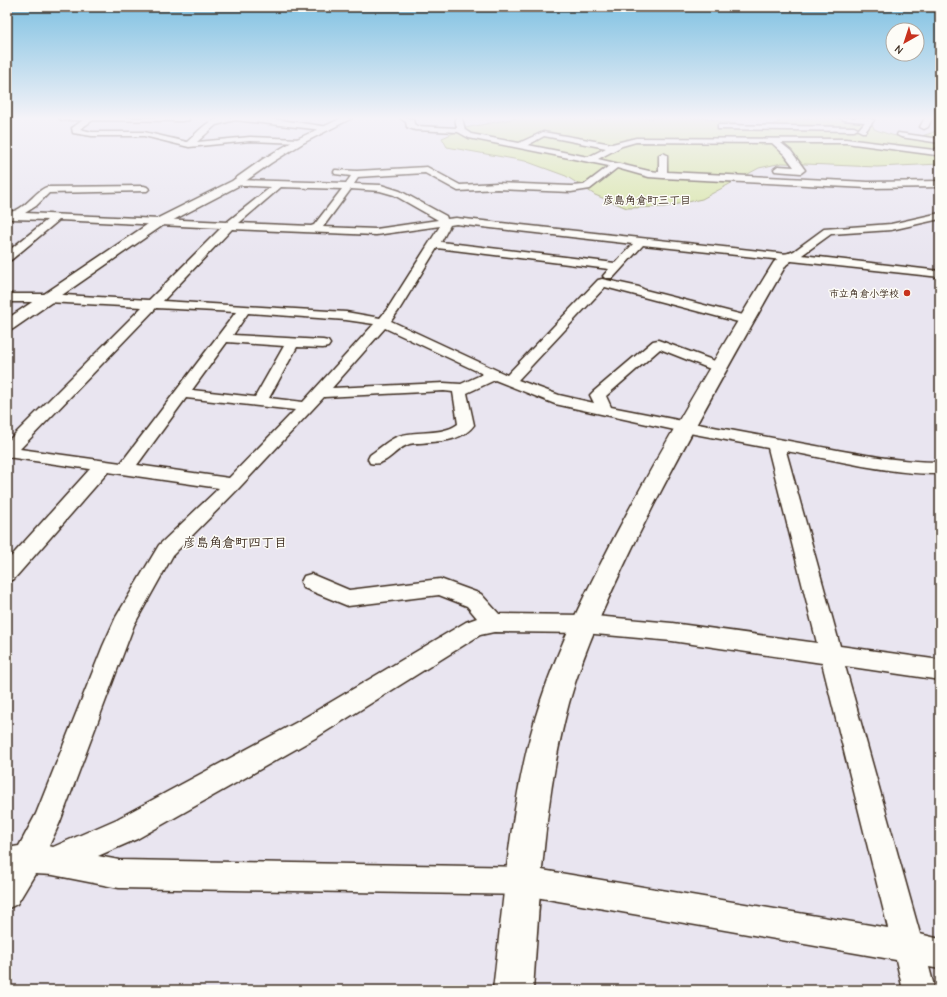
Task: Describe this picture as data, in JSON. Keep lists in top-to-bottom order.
{
  "districts": ["彦島角倉町三丁目", "彦島角倉町四丁目"],
  "places": ["市立角倉小学校"],
  "north": "bottom left"
}
